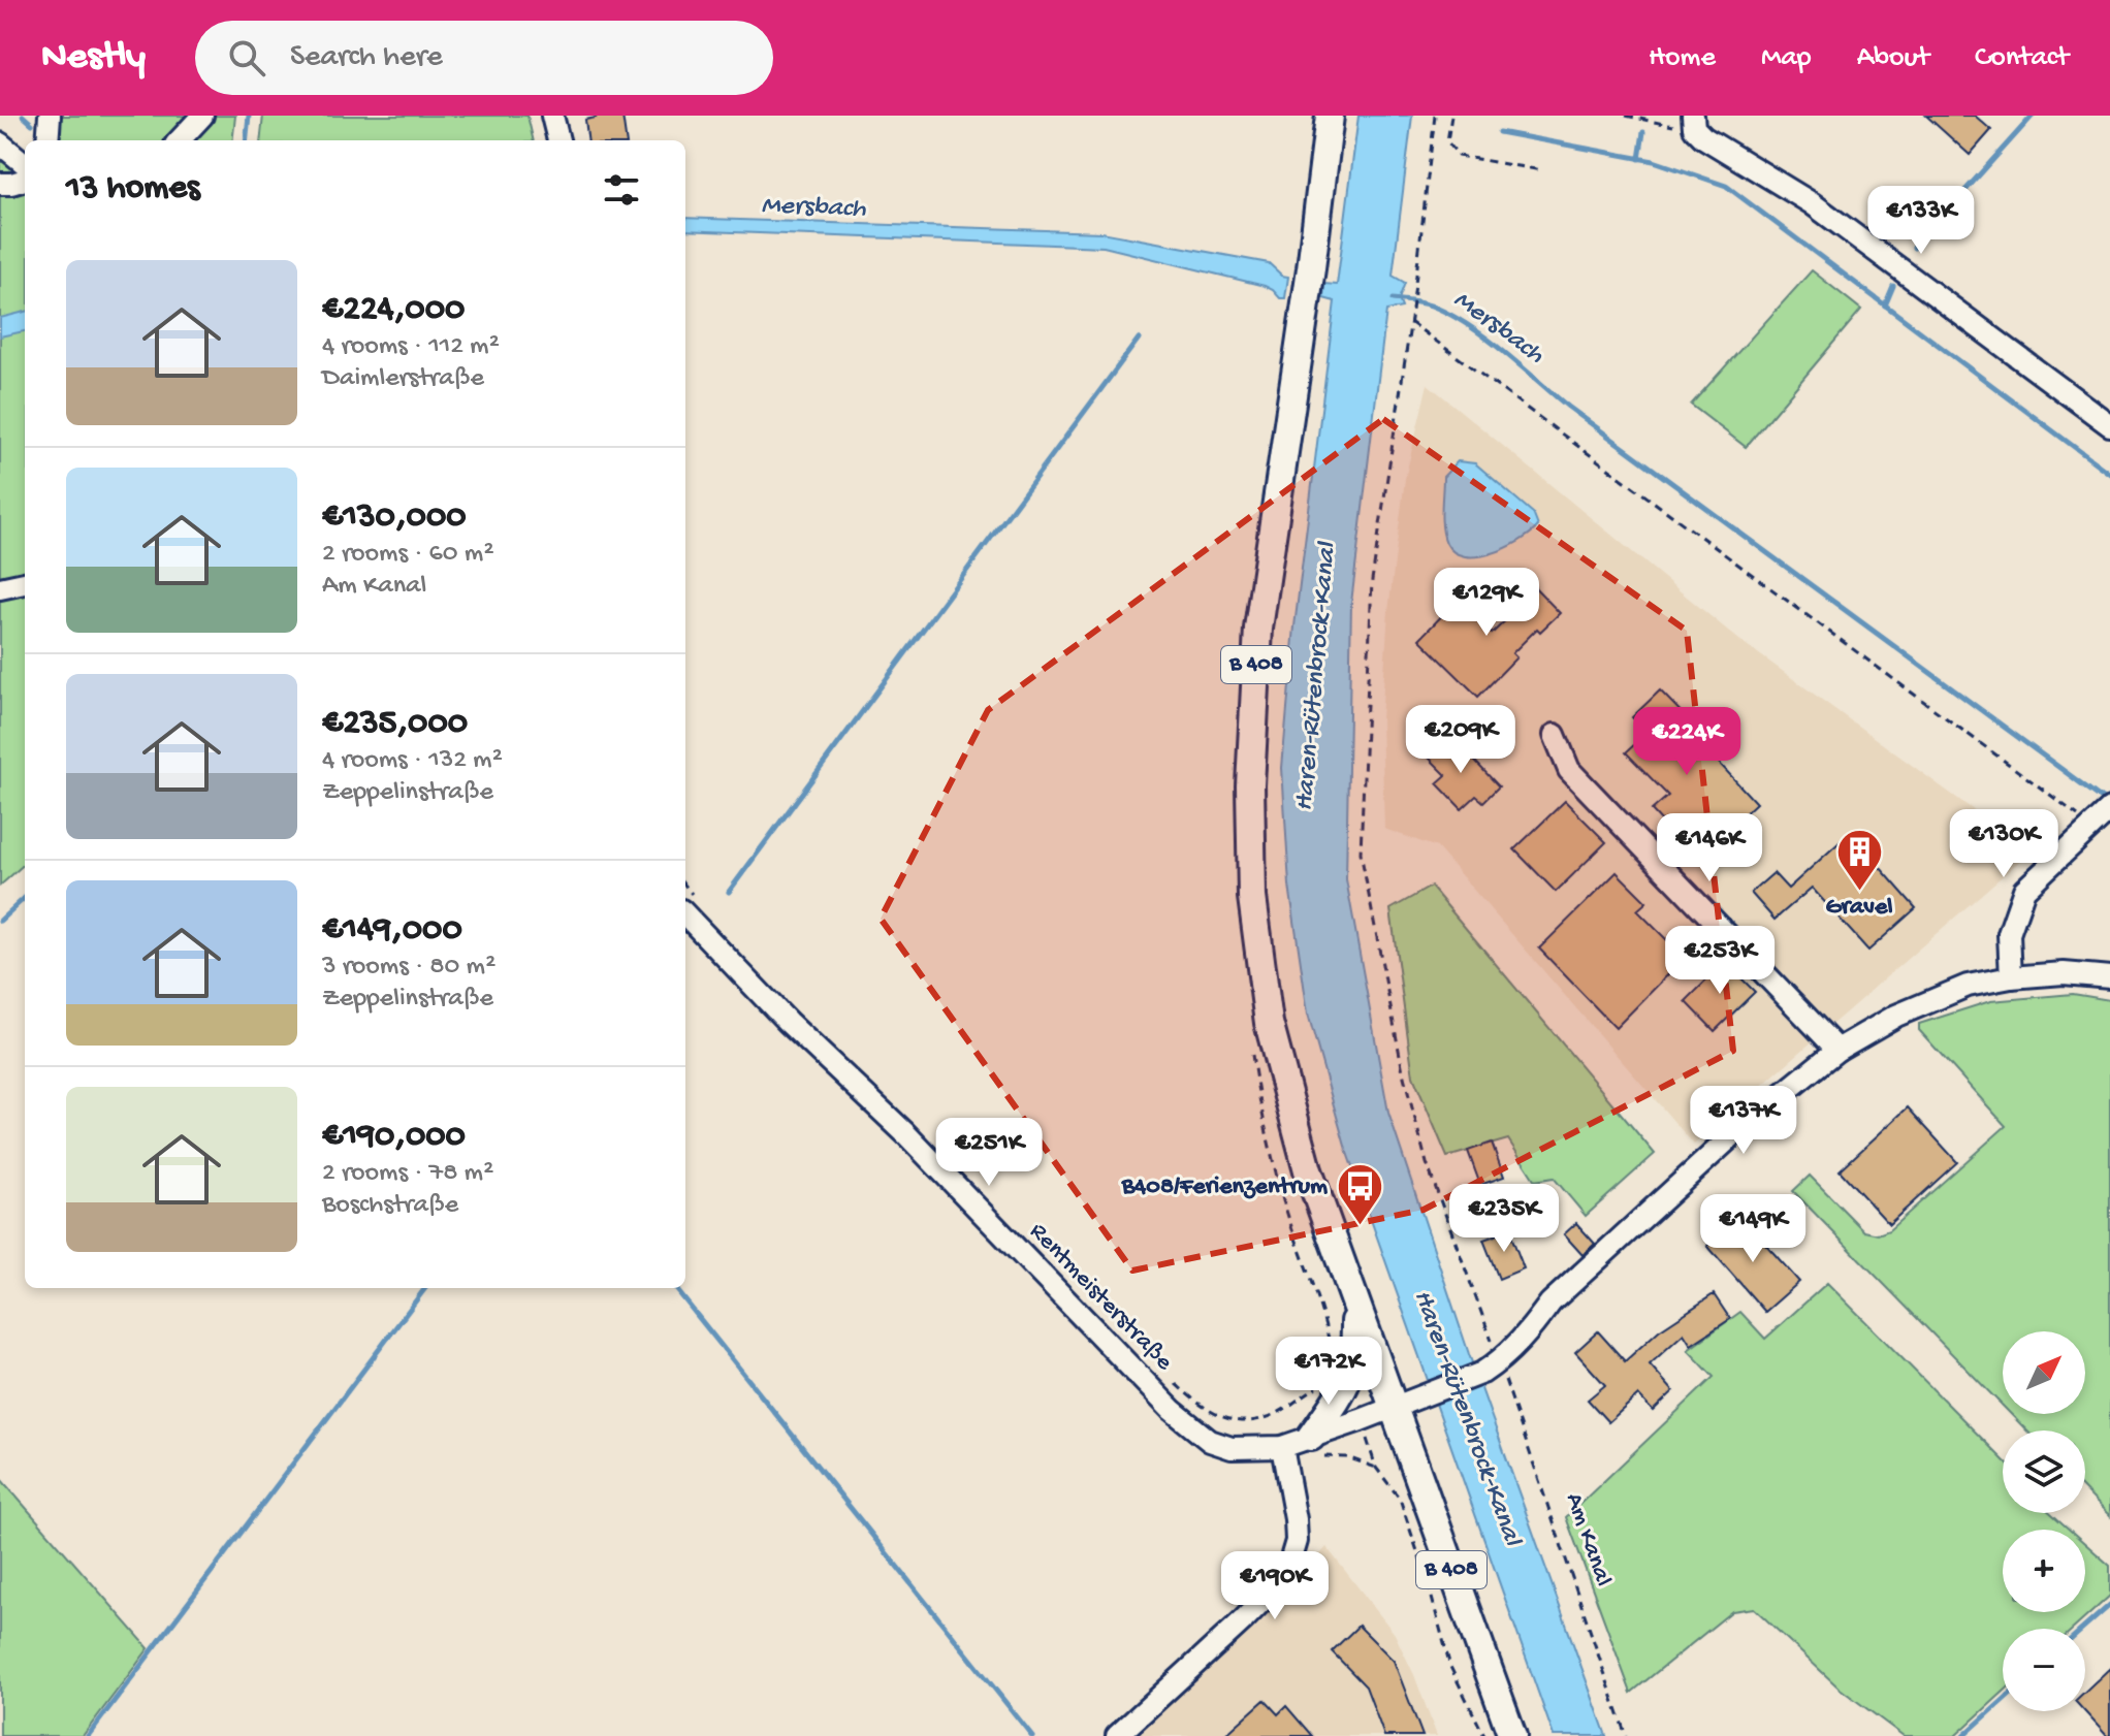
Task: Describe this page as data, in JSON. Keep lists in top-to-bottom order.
{
  "streets": {
    "main road": ["B 408"],
    "street": ["Rentmeisterstraße"],
    "path": ["Am Kanal"]
  },
  "crossings": [
    ["B 408", "Rentmeisterstraße"],
    ["Rentmeisterstraße", "Am Kanal"]
  ],
  "water": ["Mersbach", "Haren-Rütenbrock-Kanal"],
  "places": {
    "building": ["Gravel"],
    "bus stop": ["B408/Ferienzentrum"]
  },
  "north": "top right",
  "page": {
    "header": "Nestly",
    "search": "Search here",
    "nav": [
      "Home",
      "Map",
      "About",
      "Contact"
    ],
    "heading": "13 homes",
    "price": [
      "€133K",
      "€129K",
      "€209K",
      "€224K",
      "€130K",
      "€146K",
      "€253K",
      "€137K",
      "€251K",
      "€235K",
      "€149K",
      "€172K",
      "€190K"
    ],
    "list": [
      {
        "name": "€224,000",
        "note": "4 rooms · 112 m² · Daimlerstraße"
      },
      {
        "name": "€130,000",
        "note": "2 rooms · 60 m² · Am Kanal"
      },
      {
        "name": "€235,000",
        "note": "4 rooms · 132 m² · Zeppelinstraße"
      },
      {
        "name": "€149,000",
        "note": "3 rooms · 80 m² · Zeppelinstraße"
      },
      {
        "name": "€190,000",
        "note": "2 rooms · 78 m² · Boschstraße"
      }
    ],
    "map_buttons": ["+", "−"]
  }
}
